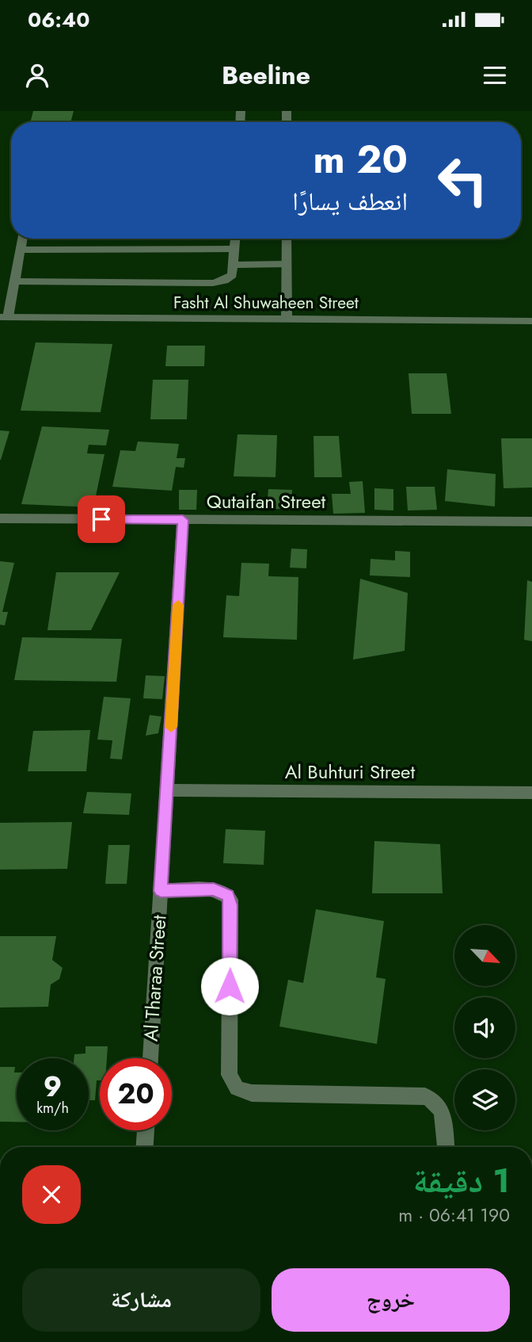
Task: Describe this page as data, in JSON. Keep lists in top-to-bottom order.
{
  "streets": {
    "street": [
      "Fasht Al Shuwaheen Street",
      "Qutaifan Street",
      "Al Buhturi Street",
      "Al Tharaa Street"
    ]
  },
  "crossings": [
    ["Qutaifan Street", "Al Tharaa Street"],
    ["Al Buhturi Street", "Al Tharaa Street"]
  ],
  "north": "bottom right",
  "page": {
    "status": "06:40",
    "header": "Beeline",
    "turn": ["20 m", "انعطف يسارًا"],
    "speed": "9 km/h",
    "limit": "20",
    "heading": ["1 دقيقة", "190 m · 06:41"],
    "buttons": ["خروج", "مشاركة"]
  }
}
